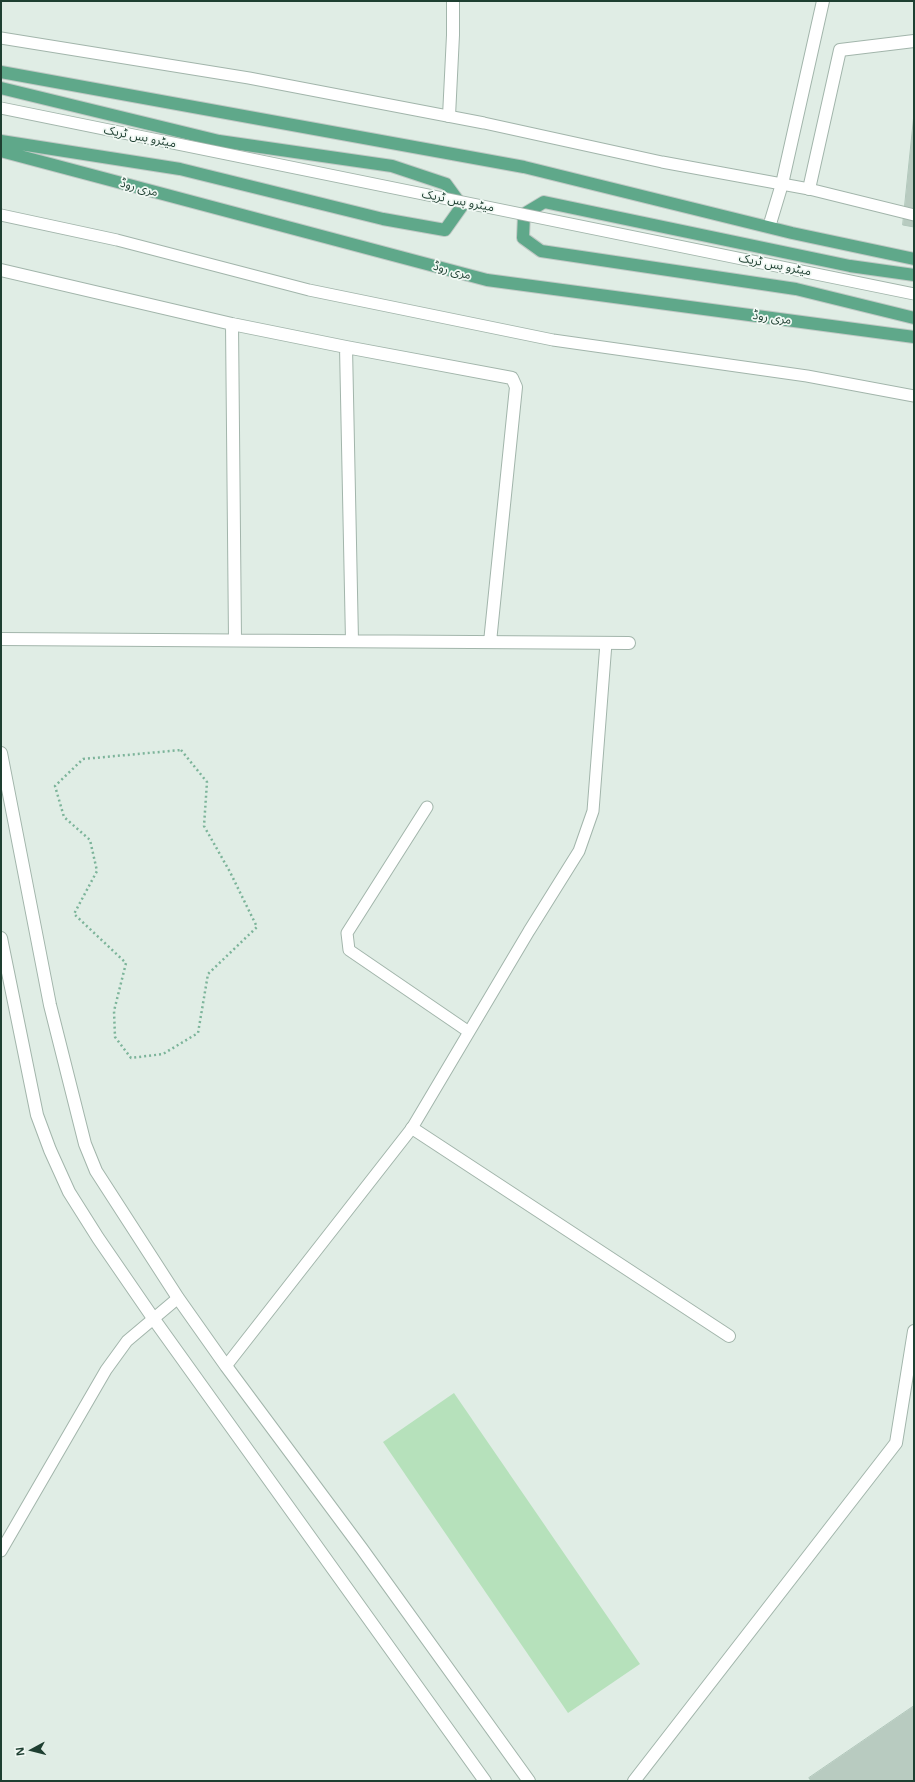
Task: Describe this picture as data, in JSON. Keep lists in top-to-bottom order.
{
  "streets": {
    "main road": ["مری روڈ"],
    "lane": ["میٹرو بس ٹریک"]
  },
  "north": "left"
}
